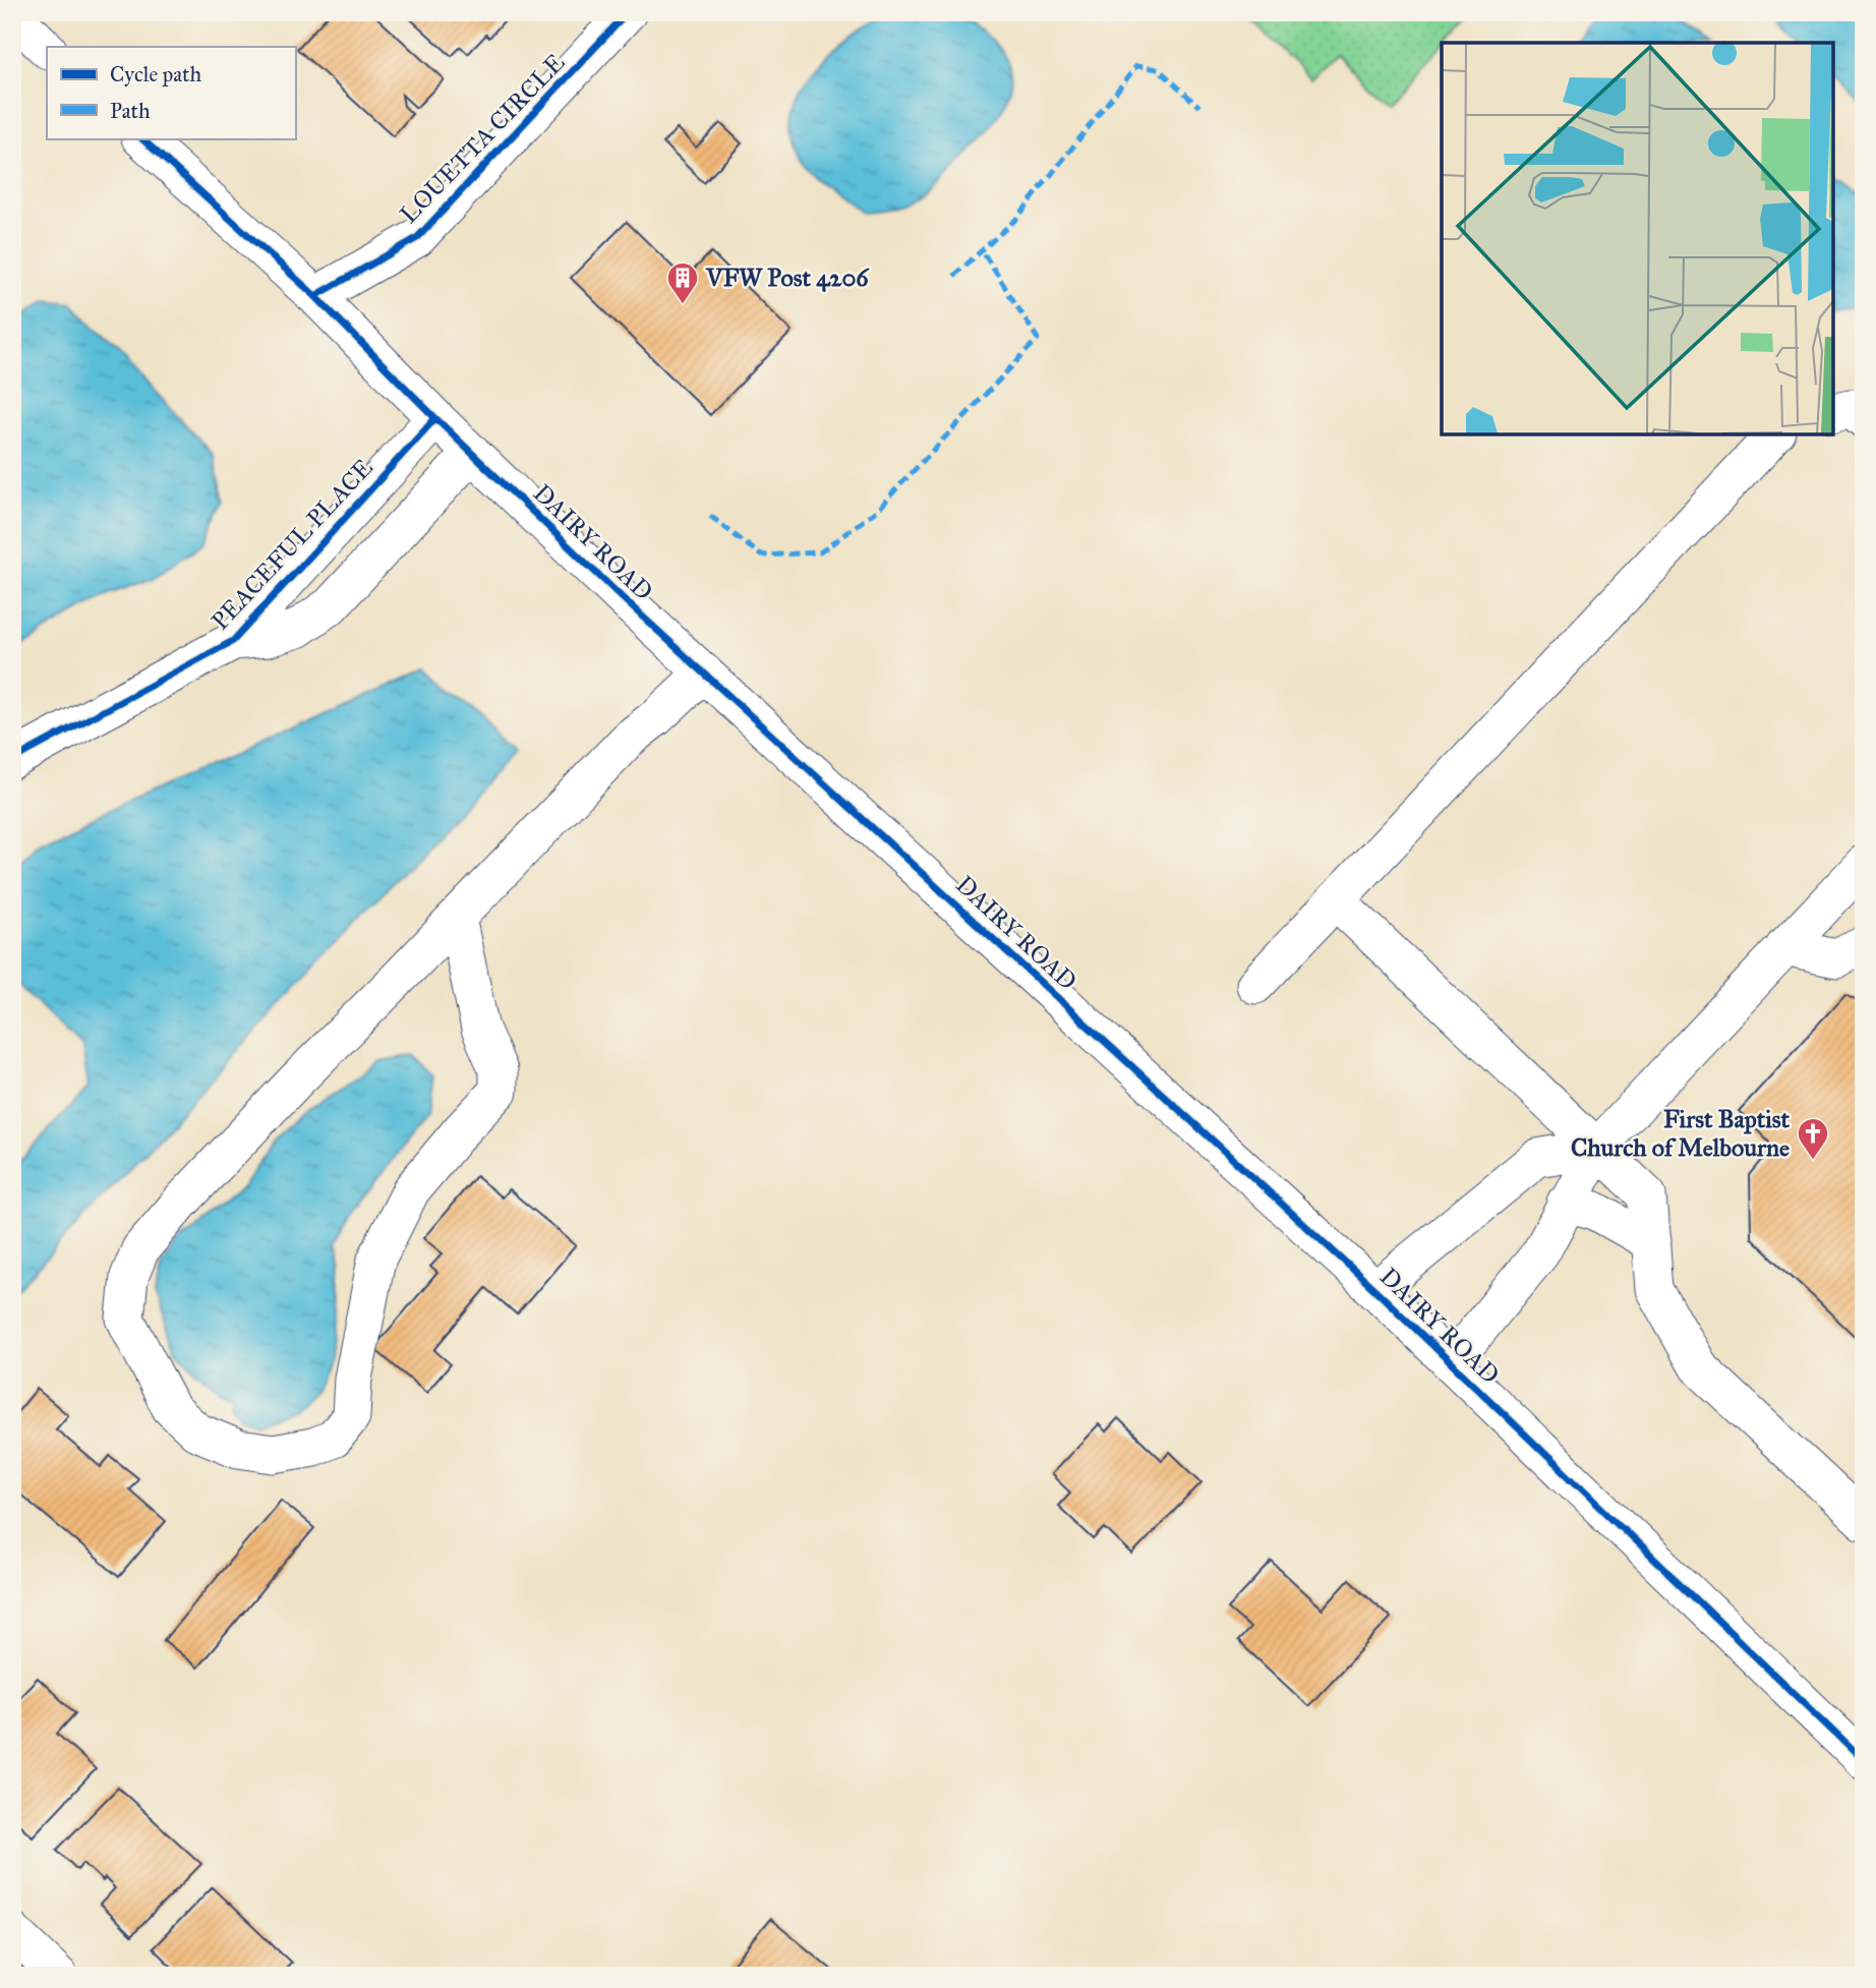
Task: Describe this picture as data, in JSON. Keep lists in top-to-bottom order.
{
  "streets": {
    "street": ["LOUETTA CIRCLE", "DAIRY ROAD", "PEACEFUL PLACE"]
  },
  "crossings": [
    ["LOUETTA CIRCLE", "DAIRY ROAD"],
    ["DAIRY ROAD", "PEACEFUL PLACE"]
  ],
  "places": {
    "building": ["VFW Post 4206"],
    "church": ["First Baptist Church of Melbourne"]
  },
  "legend": ["Cycle path", "Path"]
}
